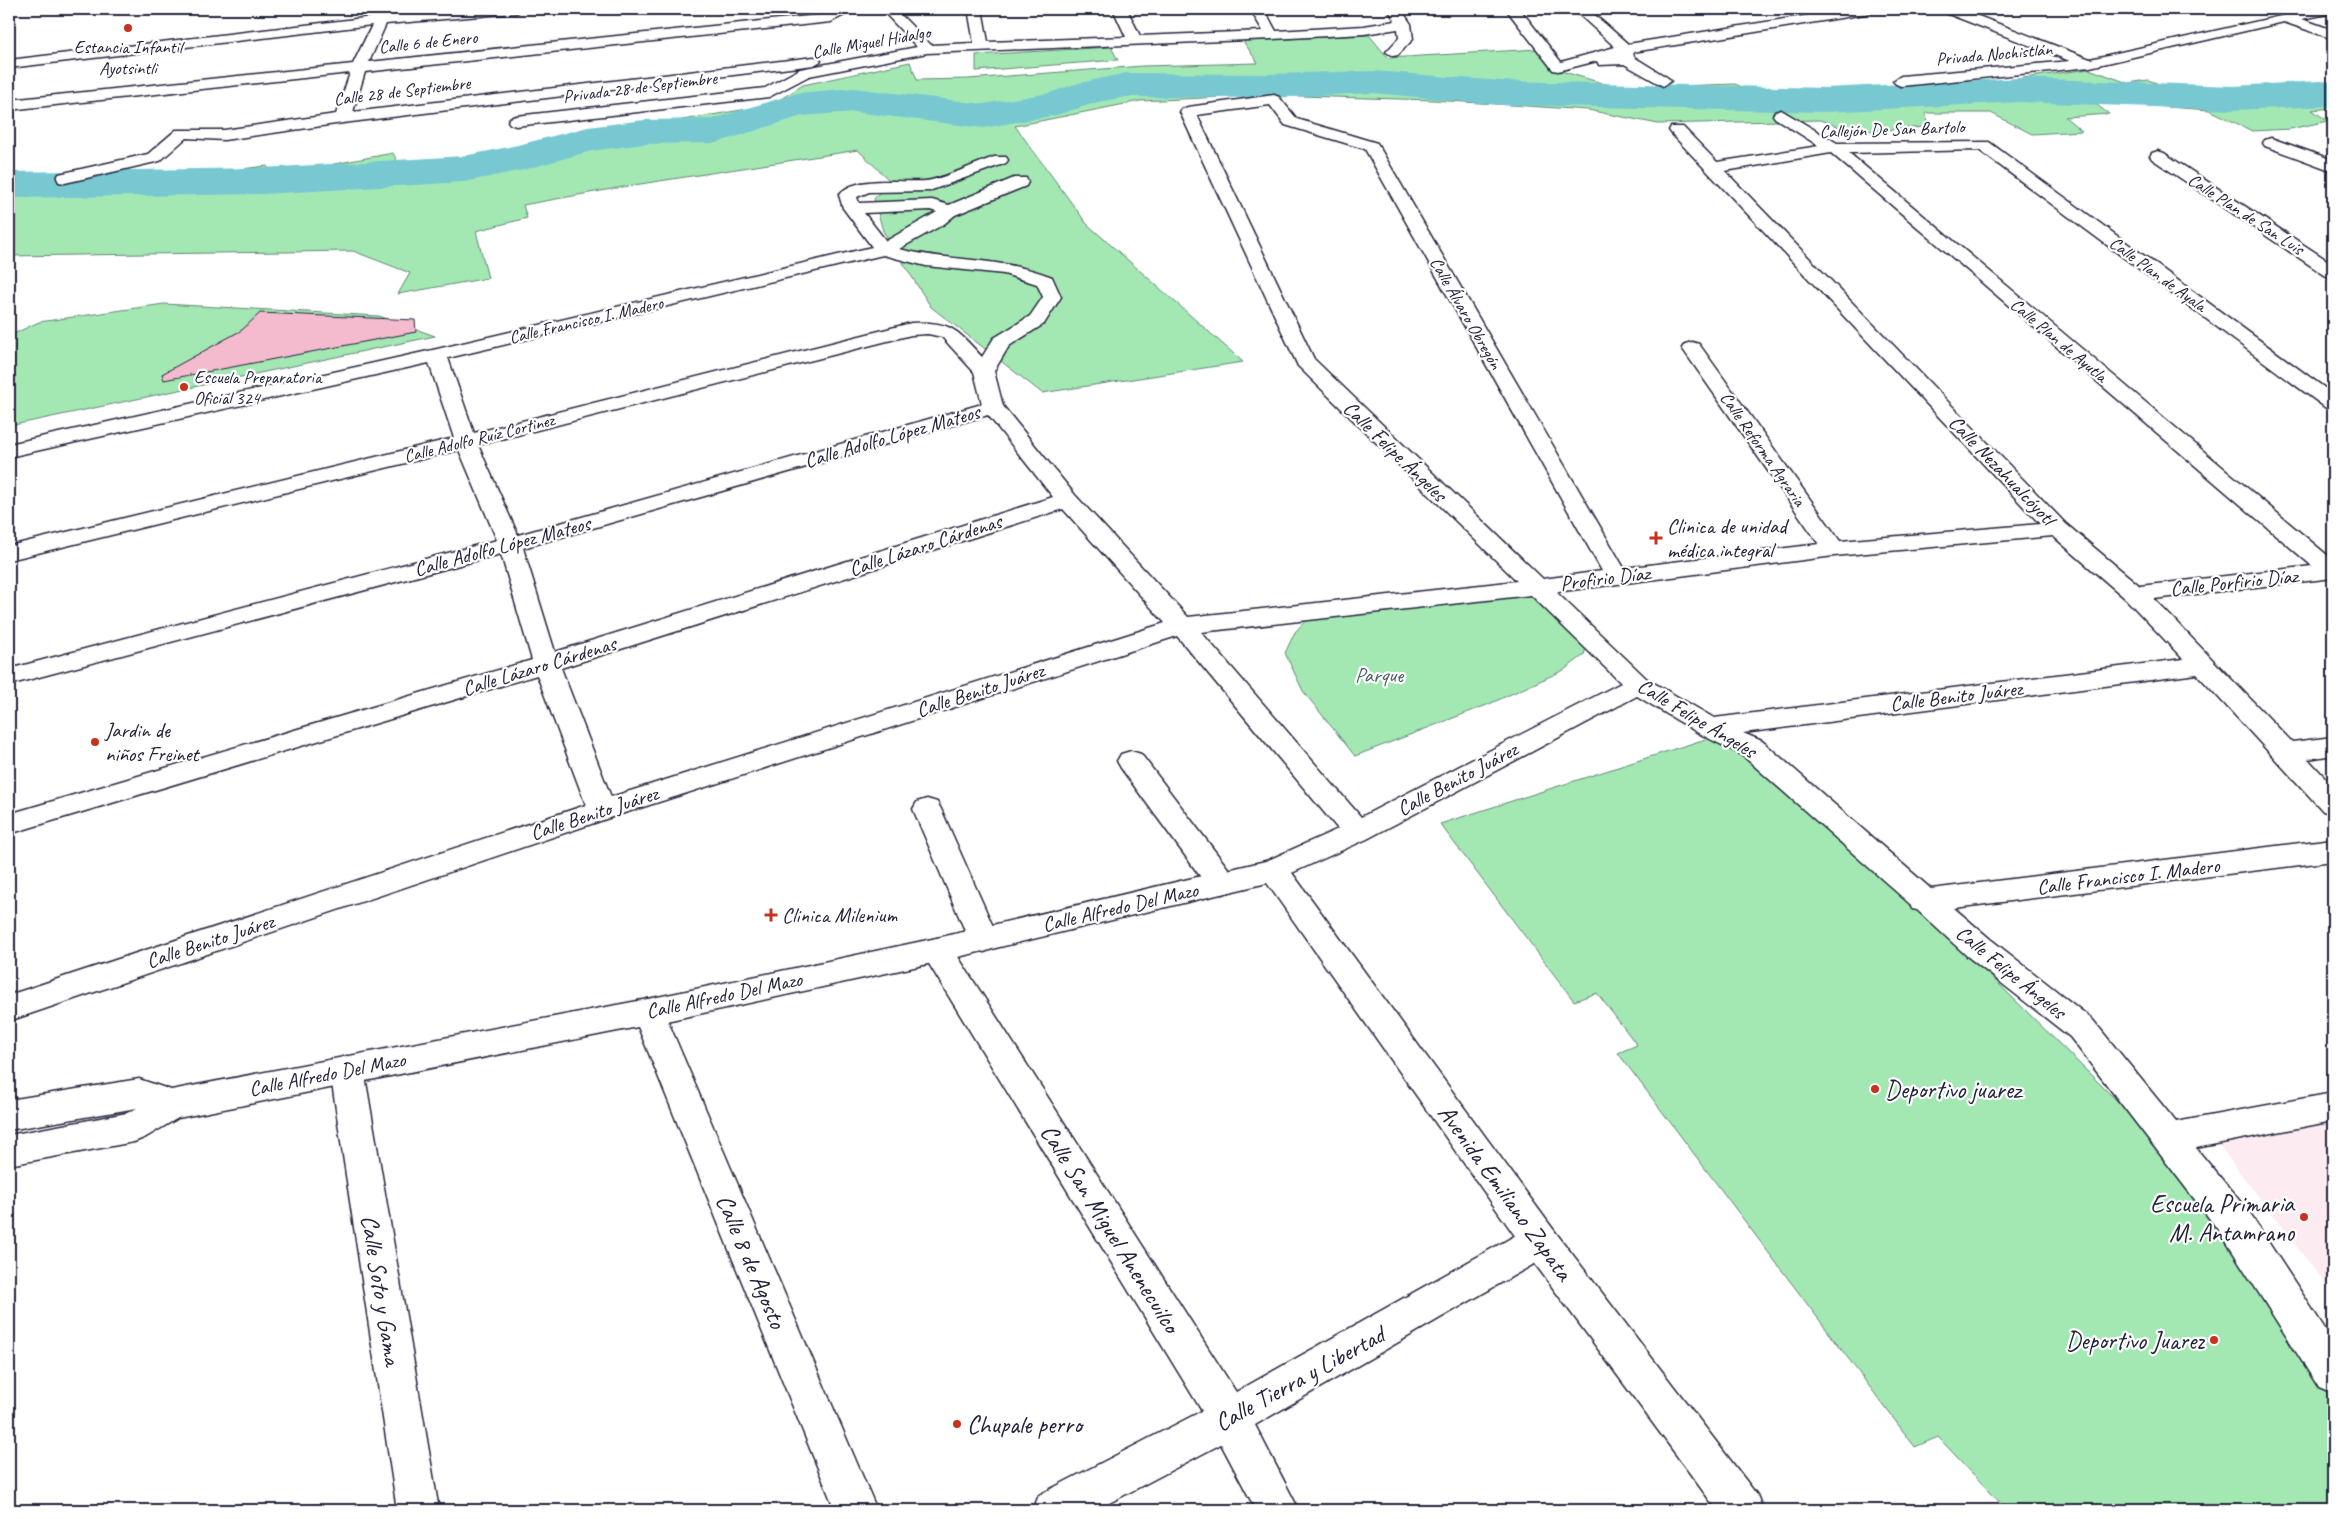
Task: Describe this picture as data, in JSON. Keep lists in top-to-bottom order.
{
  "streets": {
    "street": [
      "Calle 6 de Enero",
      "Calle Miguel Hidalgo",
      "Privada Nochistlán",
      "Privada 28 de Septiembre",
      "Calle 28 de Septiembre",
      "Callejón De San Bartolo",
      "Calle Plan de San Luis",
      "Calle Plan de Ayala",
      "Calle Álvaro Obregón",
      "Calle Francisco I. Madero",
      "Calle Plan de Ayutla",
      "Calle Adolfo López Mateos",
      "Calle Adolfo Ruíz Cortinez",
      "Calle Reforma Agraria",
      "Calle Felipe Ángeles",
      "Calle Nezahualcóyotl",
      "Calle Lázaro Cárdenas",
      "Profirio Díaz",
      "Calle Porfirio Díaz",
      "Calle Benito Juárez",
      "Calle Alfredo Del Mazo",
      "Avenida Emiliano Zapata",
      "Calle San Miguel Anenecuilco",
      "Calle 8 de Agosto",
      "Calle Soto y Gama",
      "Calle Tierra y Libertad"
    ]
  },
  "crossings": [
    ["Calle Miguel Hidalgo", "Privada 28 de Septiembre"],
    ["Calle Miguel Hidalgo", "Calle 28 de Septiembre"],
    ["Callejón De San Bartolo", "Calle Plan de Ayala"],
    ["Callejón De San Bartolo", "Calle Plan de Ayutla"],
    ["Callejón De San Bartolo", "Calle Nezahualcóyotl"],
    ["Calle Álvaro Obregón", "Calle Felipe Ángeles"],
    ["Calle Álvaro Obregón", "Profirio Díaz"],
    ["Calle Francisco I. Madero", "Calle Adolfo Ruíz Cortinez"],
    ["Calle Francisco I. Madero", "Calle Felipe Ángeles"],
    ["Calle Plan de Ayutla", "Calle Porfirio Díaz"],
    ["Calle Reforma Agraria", "Profirio Díaz"],
    ["Calle Felipe Ángeles", "Profirio Díaz"],
    ["Calle Felipe Ángeles", "Calle Benito Juárez"],
    ["Calle Nezahualcóyotl", "Profirio Díaz"],
    ["Calle Nezahualcóyotl", "Calle Porfirio Díaz"],
    ["Calle Nezahualcóyotl", "Calle Benito Juárez"],
    ["Profirio Díaz", "Calle Benito Juárez"],
    ["Calle Benito Juárez", "Calle Alfredo Del Mazo"],
    ["Calle Benito Juárez", "Avenida Emiliano Zapata"],
    ["Calle Alfredo Del Mazo", "Avenida Emiliano Zapata"],
    ["Calle Alfredo Del Mazo", "Calle San Miguel Anenecuilco"],
    ["Calle Alfredo Del Mazo", "Calle 8 de Agosto"],
    ["Calle Alfredo Del Mazo", "Calle Soto y Gama"],
    ["Avenida Emiliano Zapata", "Calle Tierra y Libertad"],
    ["Calle San Miguel Anenecuilco", "Calle Tierra y Libertad"]
  ],
  "parks": ["Parque"],
  "places": {
    "other": [
      "Estancia Infantil Ayotsintli",
      "Escuela Preparatoria Oficial 324",
      "Jardin de niños Freinet",
      "Deportivo juarez",
      "Escuela Primaria M. Antamrano",
      "Deportivo Juarez",
      "Chupale perro"
    ],
    "health": ["Clinica de unidad médica integral", "Clinica Milenium"]
  }
}
